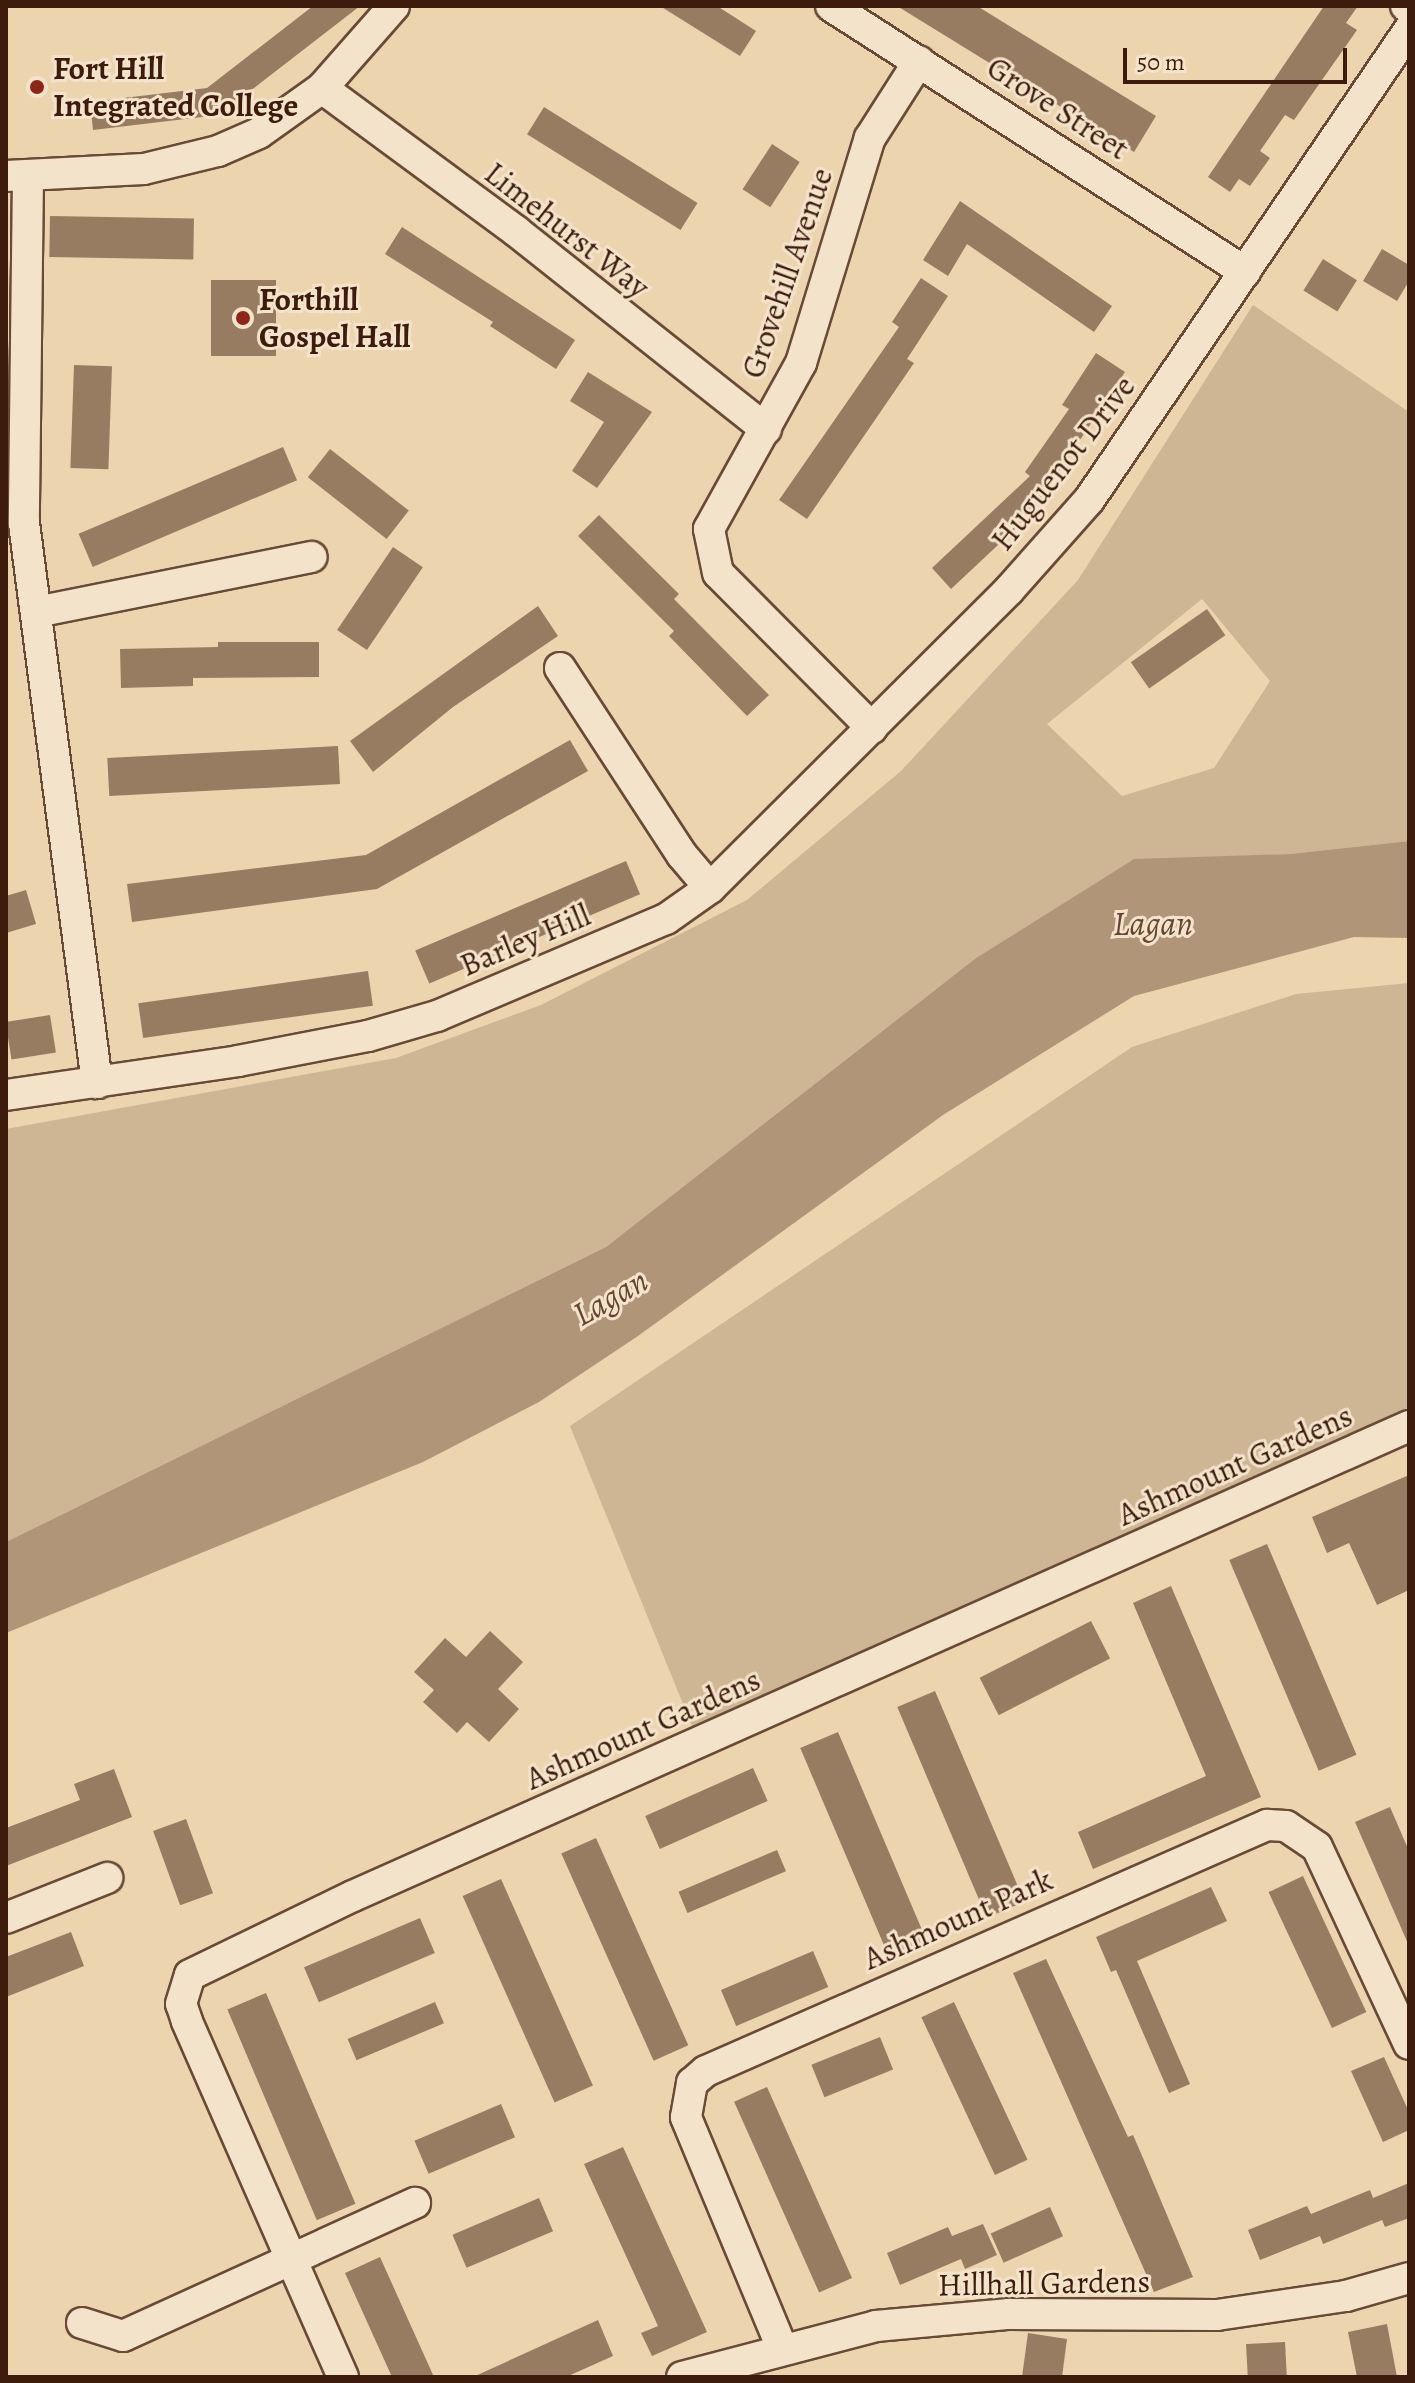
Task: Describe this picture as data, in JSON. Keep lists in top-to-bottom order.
{
  "streets": {
    "street": [
      "Grove Street",
      "Limehurst Way",
      "Grovehill Avenue",
      "Huguenot Drive",
      "Barley Hill",
      "Ashmount Gardens",
      "Ashmount Park",
      "Hillhall Gardens"
    ]
  },
  "crossings": [
    ["Grove Street", "Grovehill Avenue"],
    ["Grove Street", "Huguenot Drive"],
    ["Limehurst Way", "Grovehill Avenue"],
    ["Grovehill Avenue", "Huguenot Drive"],
    ["Huguenot Drive", "Barley Hill"],
    ["Ashmount Park", "Hillhall Gardens"]
  ],
  "water": ["Lagan"],
  "places": ["Fort Hill Integrated College", "Forthill Gospel Hall"],
  "scale_bar": "50 m"
}
